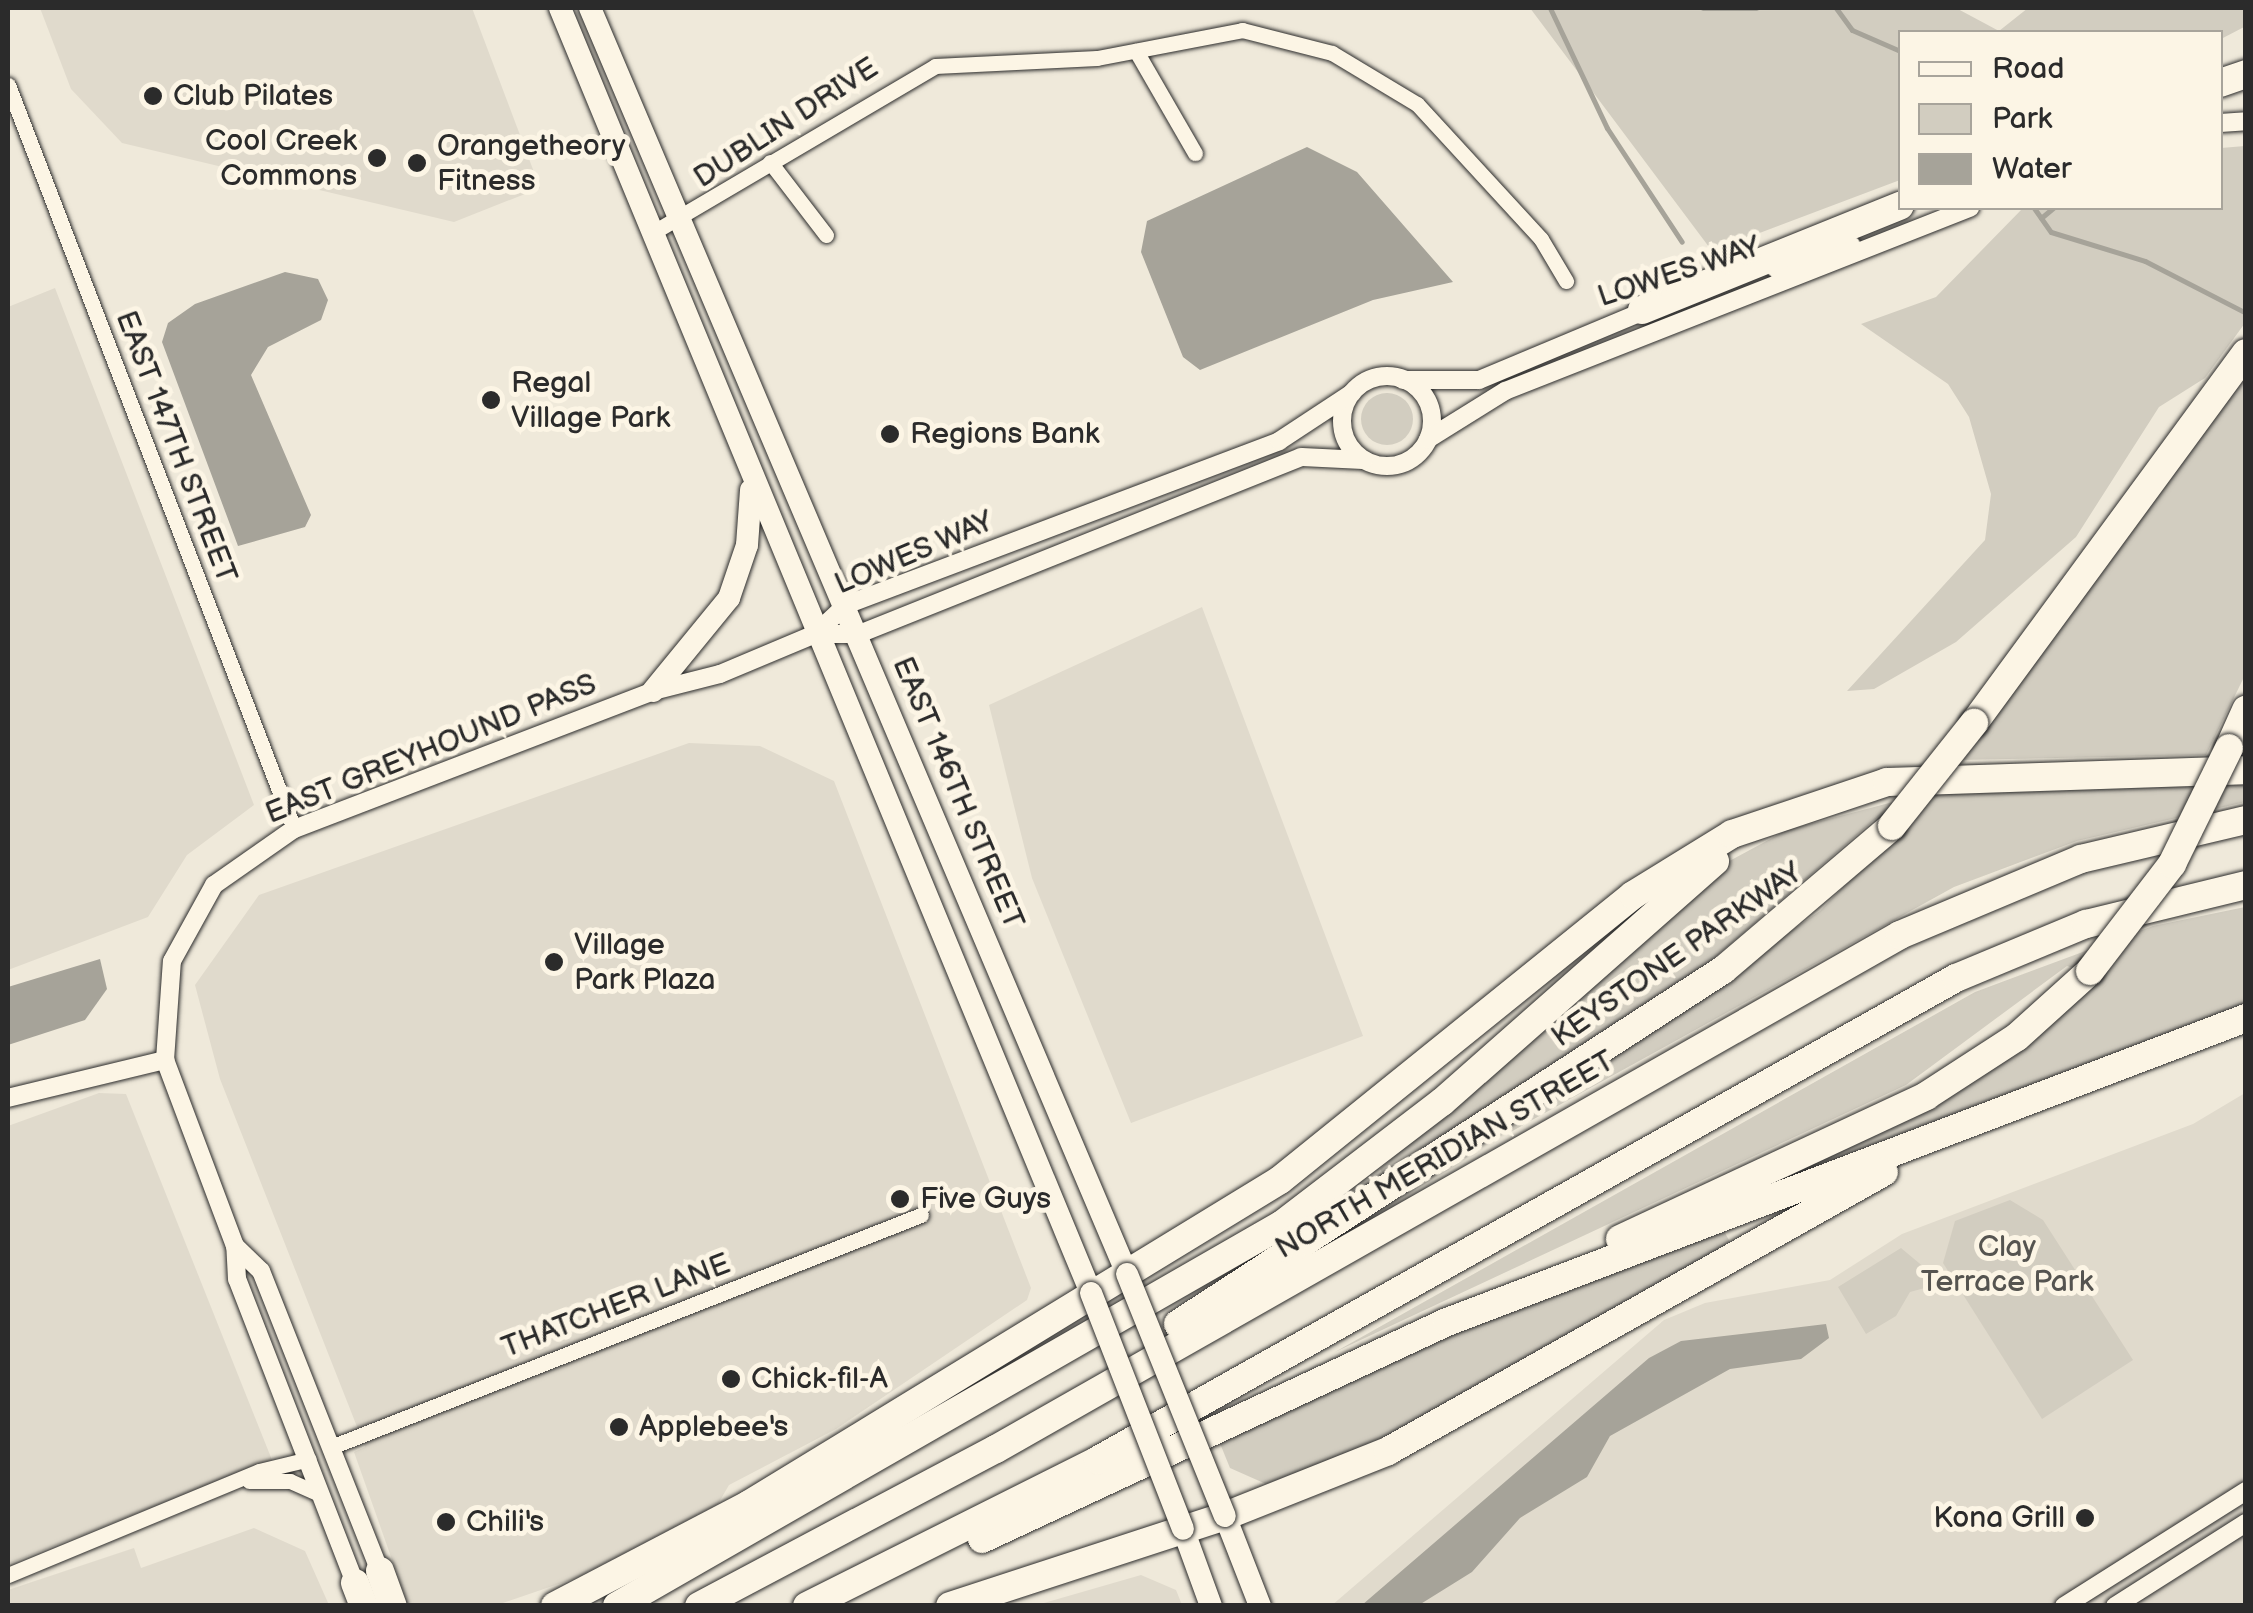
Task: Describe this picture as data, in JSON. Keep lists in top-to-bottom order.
{
  "streets": {
    "highway": ["KEYSTONE PARKWAY", "NORTH MERIDIAN STREET"],
    "main road": ["EAST 146TH STREET"],
    "street": [
      "DUBLIN DRIVE",
      "LOWES WAY",
      "EAST 147TH STREET",
      "EAST GREYHOUND PASS",
      "THATCHER LANE"
    ]
  },
  "crossings": [
    ["DUBLIN DRIVE", "EAST 146TH STREET"],
    ["LOWES WAY", "EAST GREYHOUND PASS"],
    ["LOWES WAY", "EAST 146TH STREET"],
    ["EAST 147TH STREET", "EAST GREYHOUND PASS"],
    ["EAST GREYHOUND PASS", "THATCHER LANE"],
    ["KEYSTONE PARKWAY", "NORTH MERIDIAN STREET"]
  ],
  "parks": ["Clay Terrace Park"],
  "places": [
    "Club Pilates",
    "Cool Creek Commons",
    "Orangetheory Fitness",
    "Regal Village Park",
    "Regions Bank",
    "Village Park Plaza",
    "Five Guys",
    "Chick-fil-A",
    "Applebee's",
    "Kona Grill",
    "Chili's"
  ],
  "legend": ["Road", "Park", "Water"]
}
